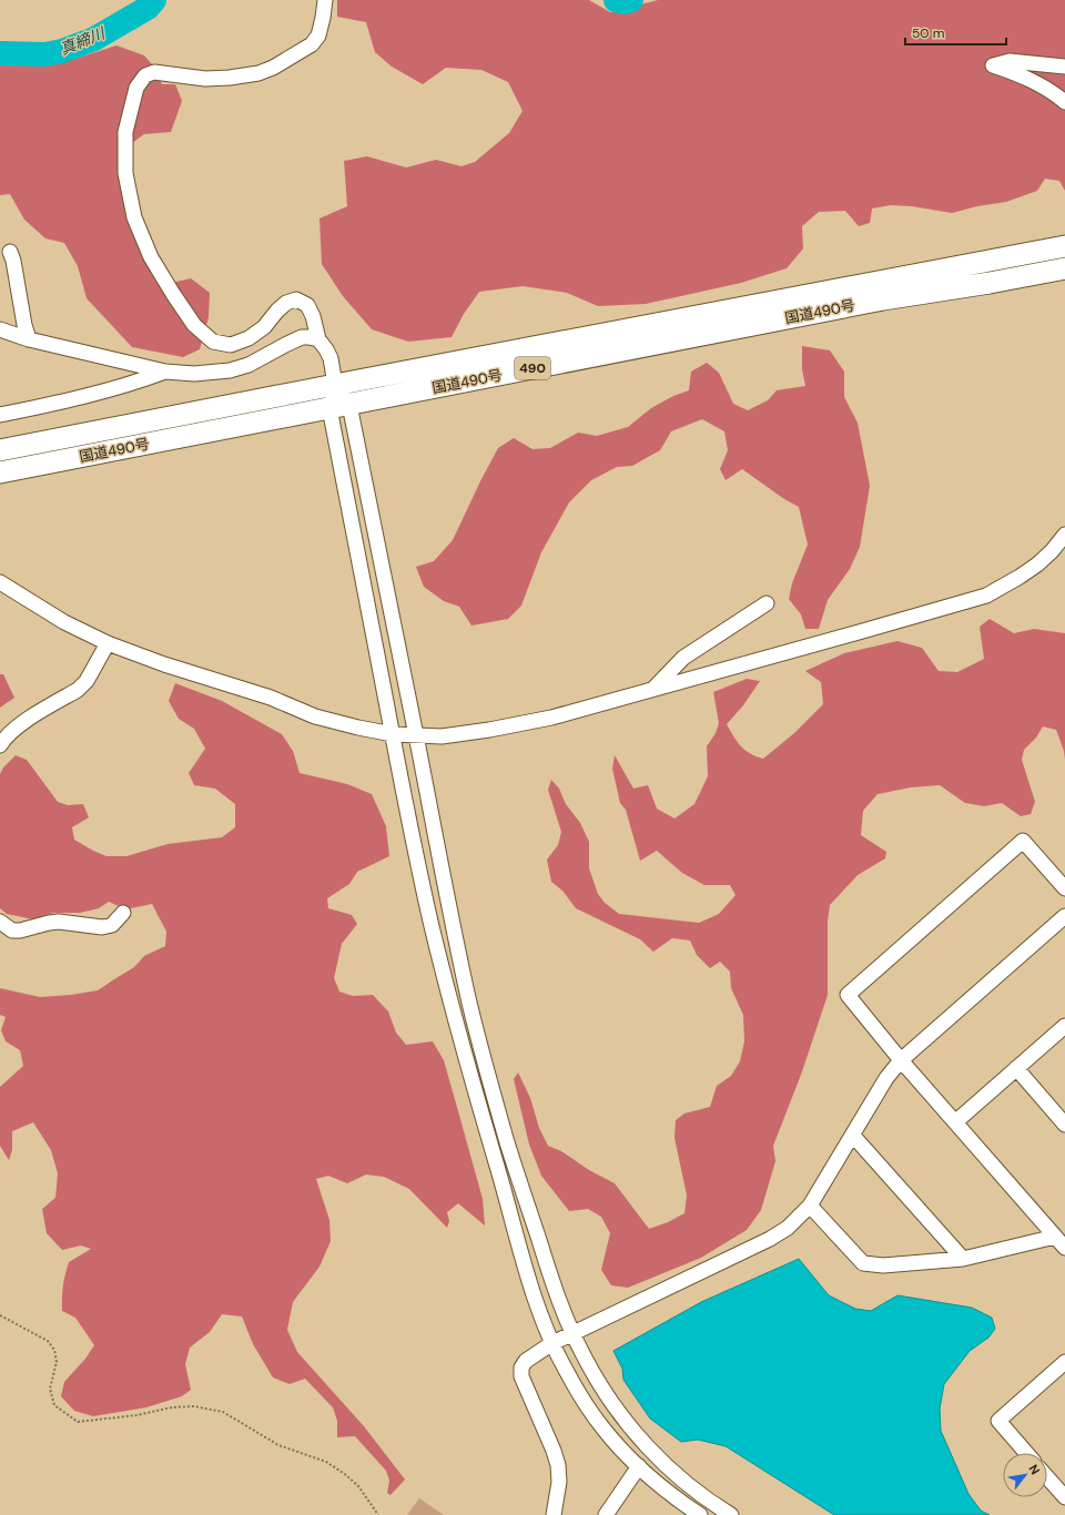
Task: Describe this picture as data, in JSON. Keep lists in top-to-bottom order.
{
  "streets": {
    "highway": ["国道490号", "490"]
  },
  "water": ["真締川"],
  "scale_bar": "50 m",
  "north": "top right"
}
